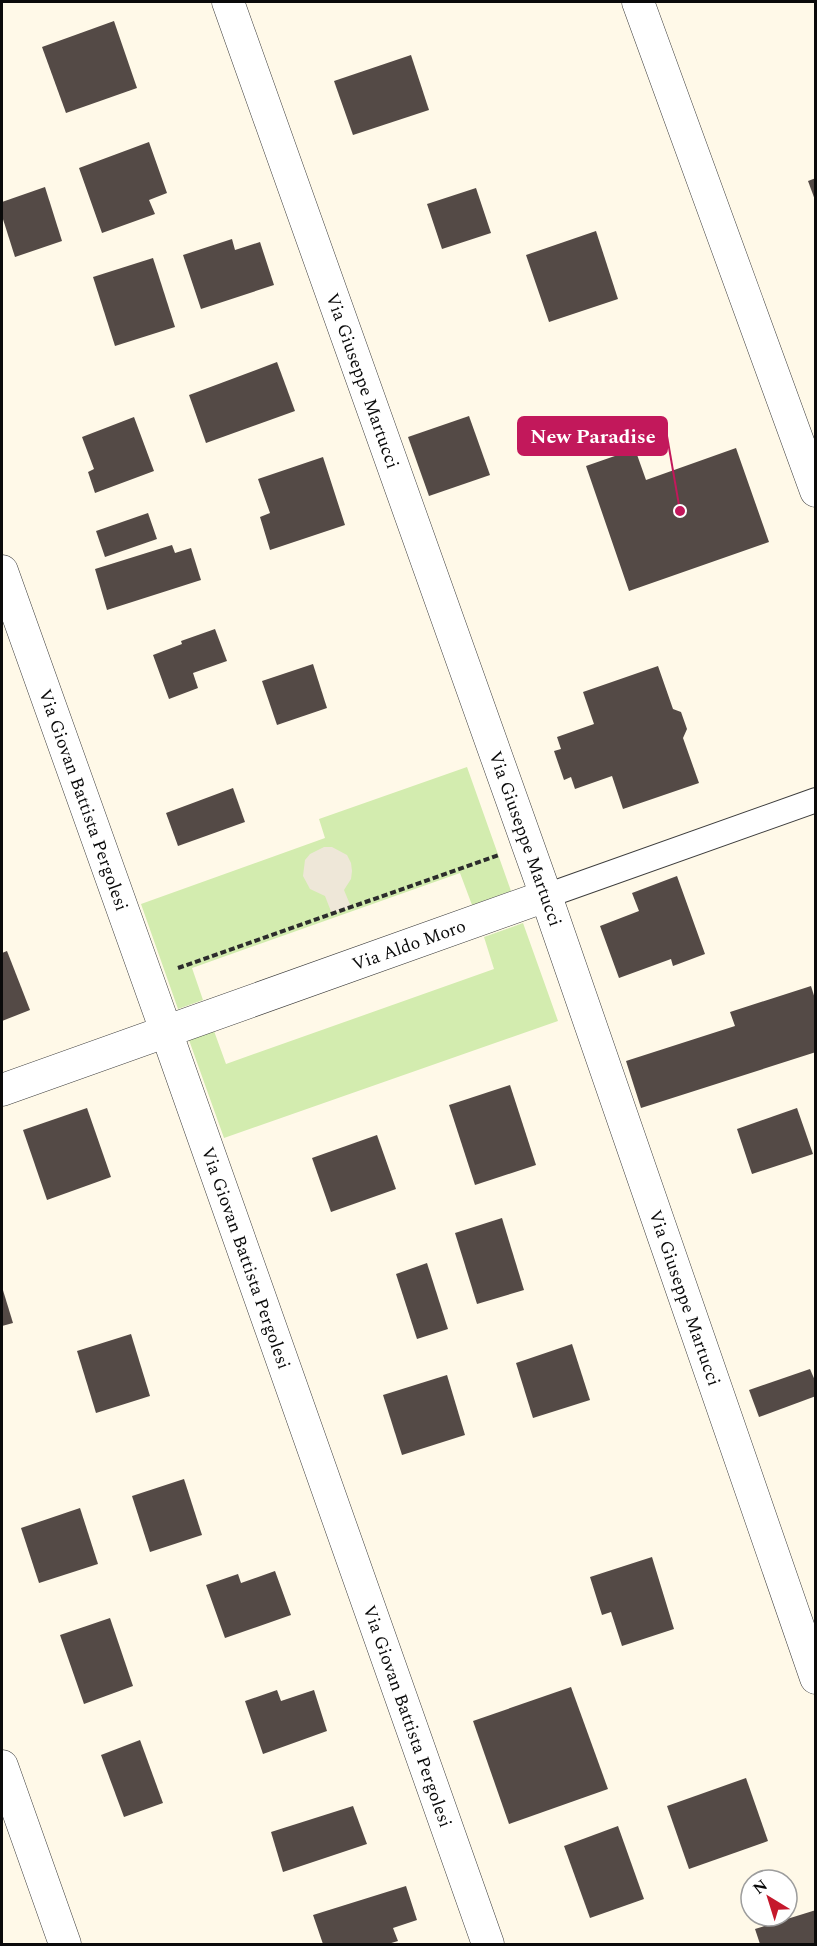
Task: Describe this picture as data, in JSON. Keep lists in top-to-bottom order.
{
  "streets": {
    "street": ["Via Giuseppe Martucci", "Via Giovan Battista Pergolesi", "Via Aldo Moro"]
  },
  "crossings": [
    ["Via Giuseppe Martucci", "Via Aldo Moro"],
    ["Via Giovan Battista Pergolesi", "Via Aldo Moro"]
  ],
  "places": ["New Paradise"],
  "north": "top left"
}
